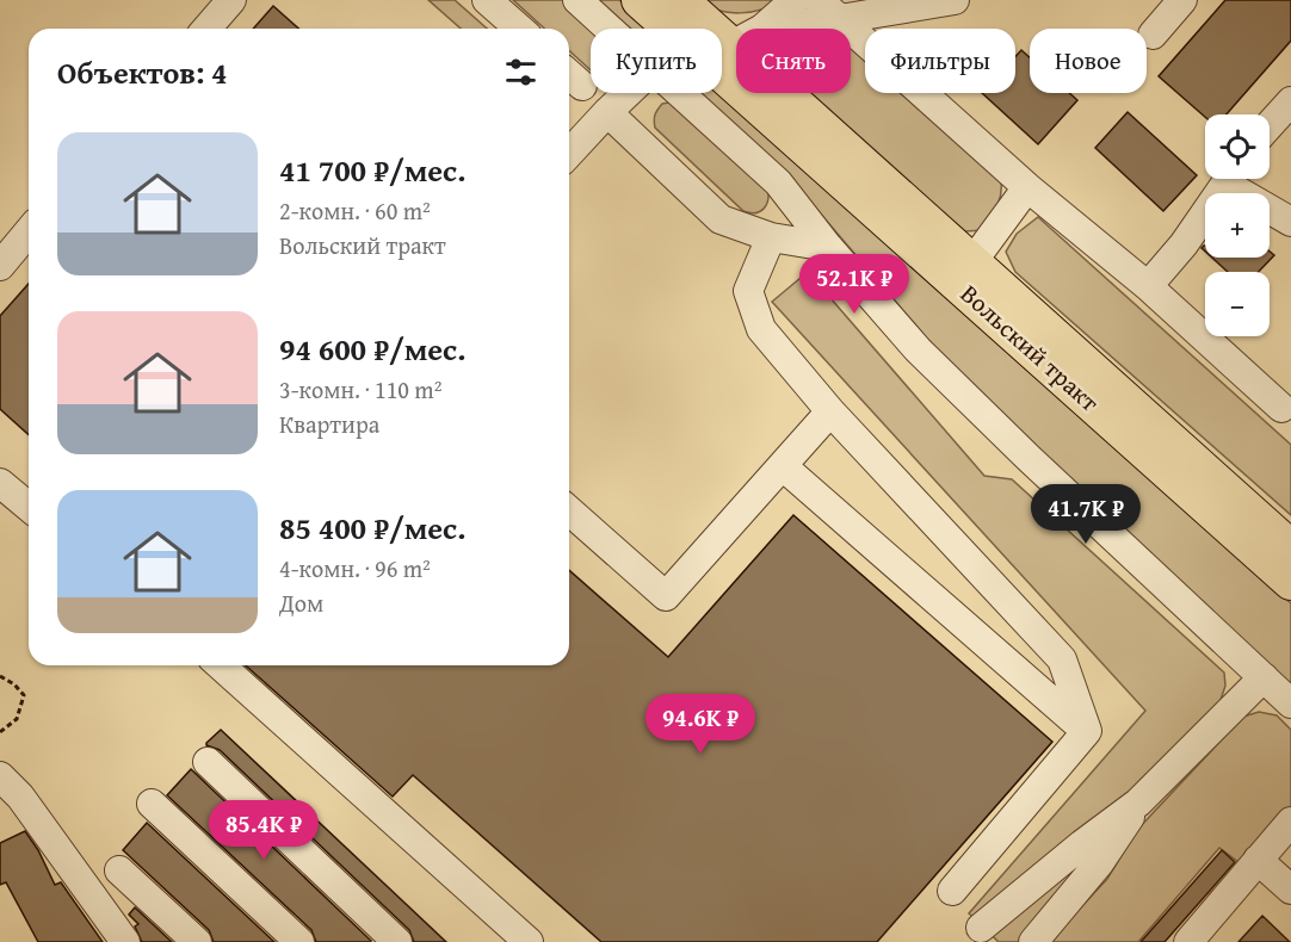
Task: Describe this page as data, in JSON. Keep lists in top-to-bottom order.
{
  "streets": {
    "main road": ["Вольский тракт"]
  },
  "page": {
    "chip": [
      "Купить",
      "Снять",
      "Фильтры",
      "Новое"
    ],
    "heading": "Объектов: 4",
    "map_buttons": ["+", "−"],
    "list": [
      {
        "name": "41 700 ₽/мес.",
        "note": "2-комн. · 60 m² · Вольский тракт"
      },
      {
        "name": "94 600 ₽/мес.",
        "note": "3-комн. · 110 m² · Квартира"
      },
      {
        "name": "85 400 ₽/мес.",
        "note": "4-комн. · 96 m² · Дом"
      }
    ],
    "price": [
      "52.1K ₽",
      "41.7K ₽",
      "94.6K ₽",
      "85.4K ₽"
    ]
  }
}
